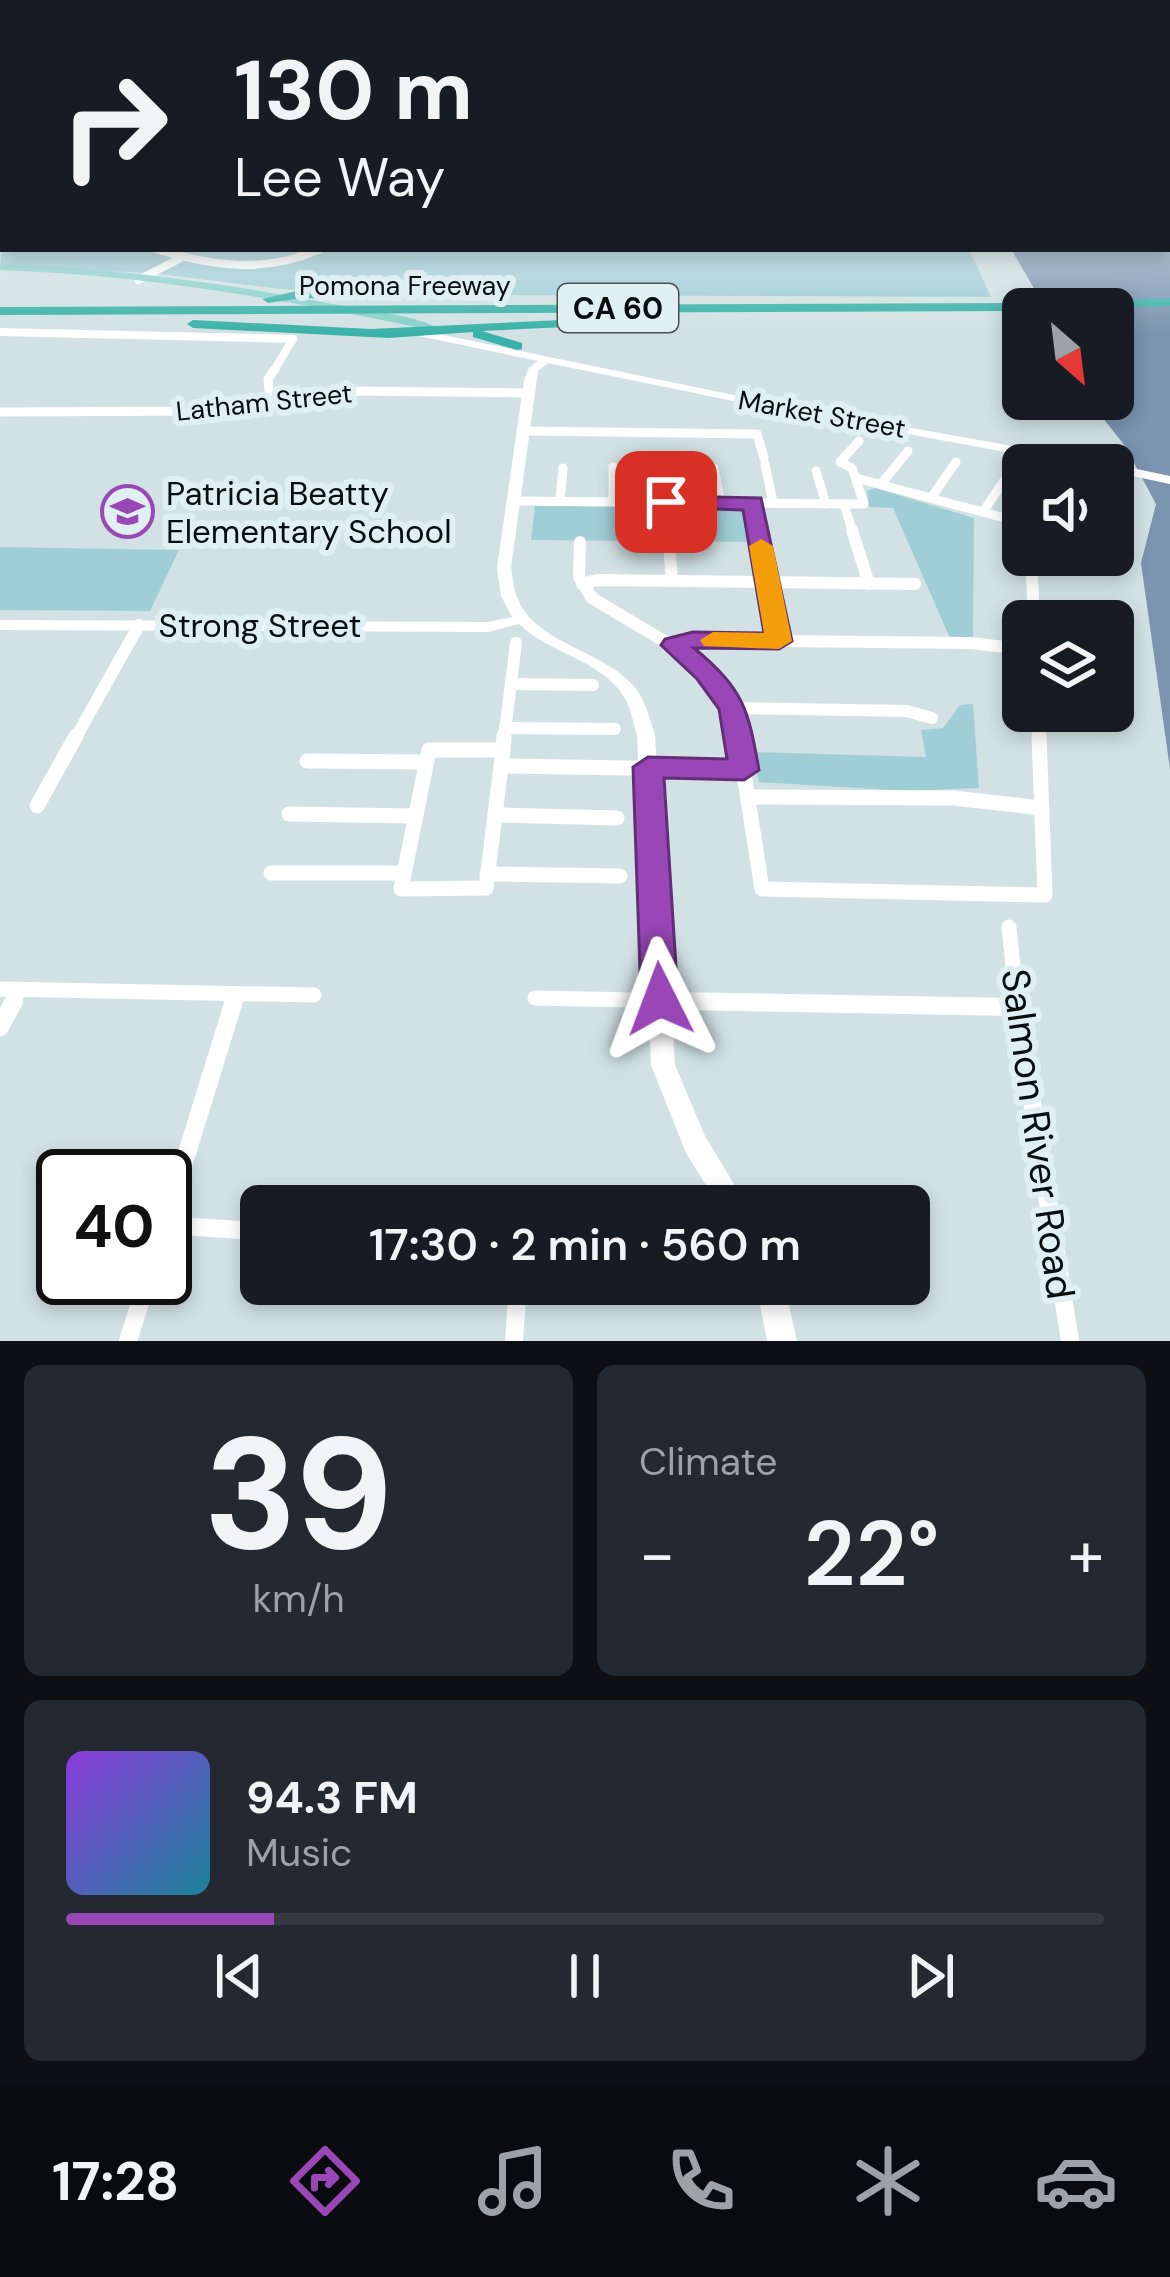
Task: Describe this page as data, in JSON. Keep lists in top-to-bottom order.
{
  "streets": {
    "highway": ["Pomona Freeway", "CA 60"],
    "main road": ["Market Street"],
    "street": ["Latham Street", "Strong Street", "Salmon River Road"]
  },
  "crossings": [
    ["Pomona Freeway", "Market Street"]
  ],
  "places": {
    "school or university": ["Patricia Beatty Elementary School"]
  },
  "north": "bottom right",
  "page": {
    "turn": ["130 m", "Lee Way"],
    "limit": "40",
    "trip": "17:30 · 2 min · 560 m",
    "tile": [
      ["39", "km/h"],
      "Climate"
    ],
    "heat": ["−", "22°", "+"],
    "song": ["94.3 FM", "Music"],
    "tabs": "17:28"
  }
}
